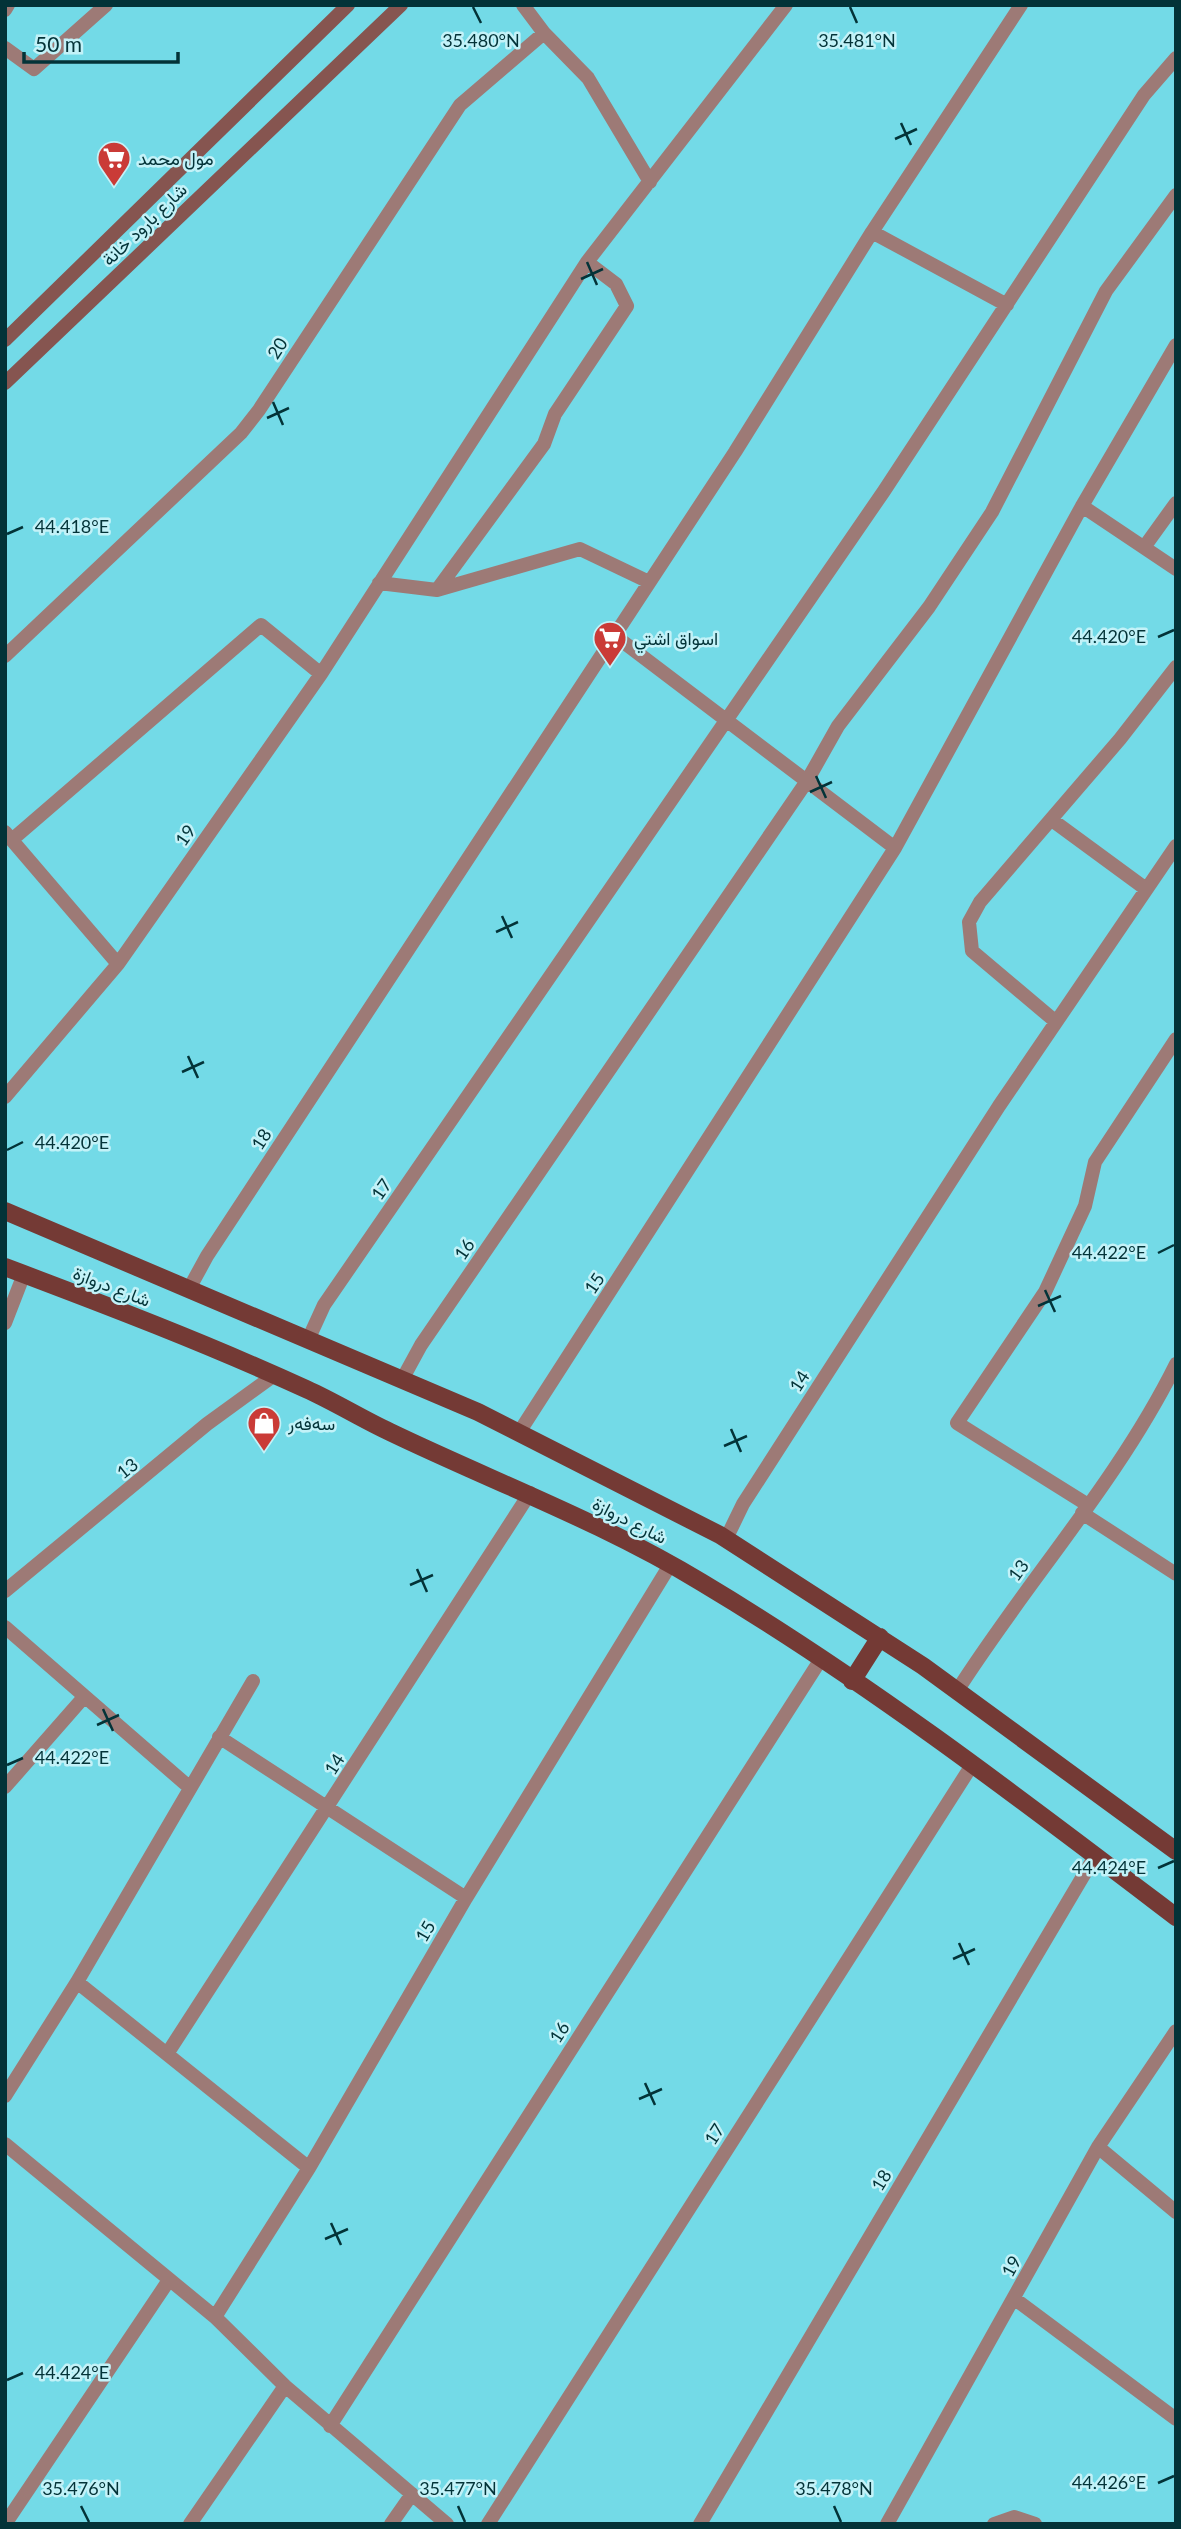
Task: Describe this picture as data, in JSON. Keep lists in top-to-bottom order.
{
  "streets": {
    "main road": ["شارع بارود خانة", "شارع دروازة"],
    "street": [
      "20",
      "19",
      "18",
      "17",
      "16",
      "15",
      "14",
      "13"
    ]
  },
  "crossings": [
    ["18", "شارع دروازة"],
    ["17", "شارع دروازة"],
    ["16", "شارع دروازة"],
    ["15", "شارع دروازة"],
    ["شارع دروازة", "14"],
    ["شارع دروازة", "13"]
  ],
  "places": {
    "supermarket": ["مول محمد", "اسواق اشتي"],
    "shop": ["سەفەر"]
  },
  "scale_bar": "50 m",
  "coordinates": [
    "35.480°N",
    "35.481°N",
    "44.418°E",
    "44.420°E",
    "44.422°E",
    "44.424°E",
    "44.426°E",
    "35.476°N",
    "35.477°N",
    "35.478°N"
  ]
}
